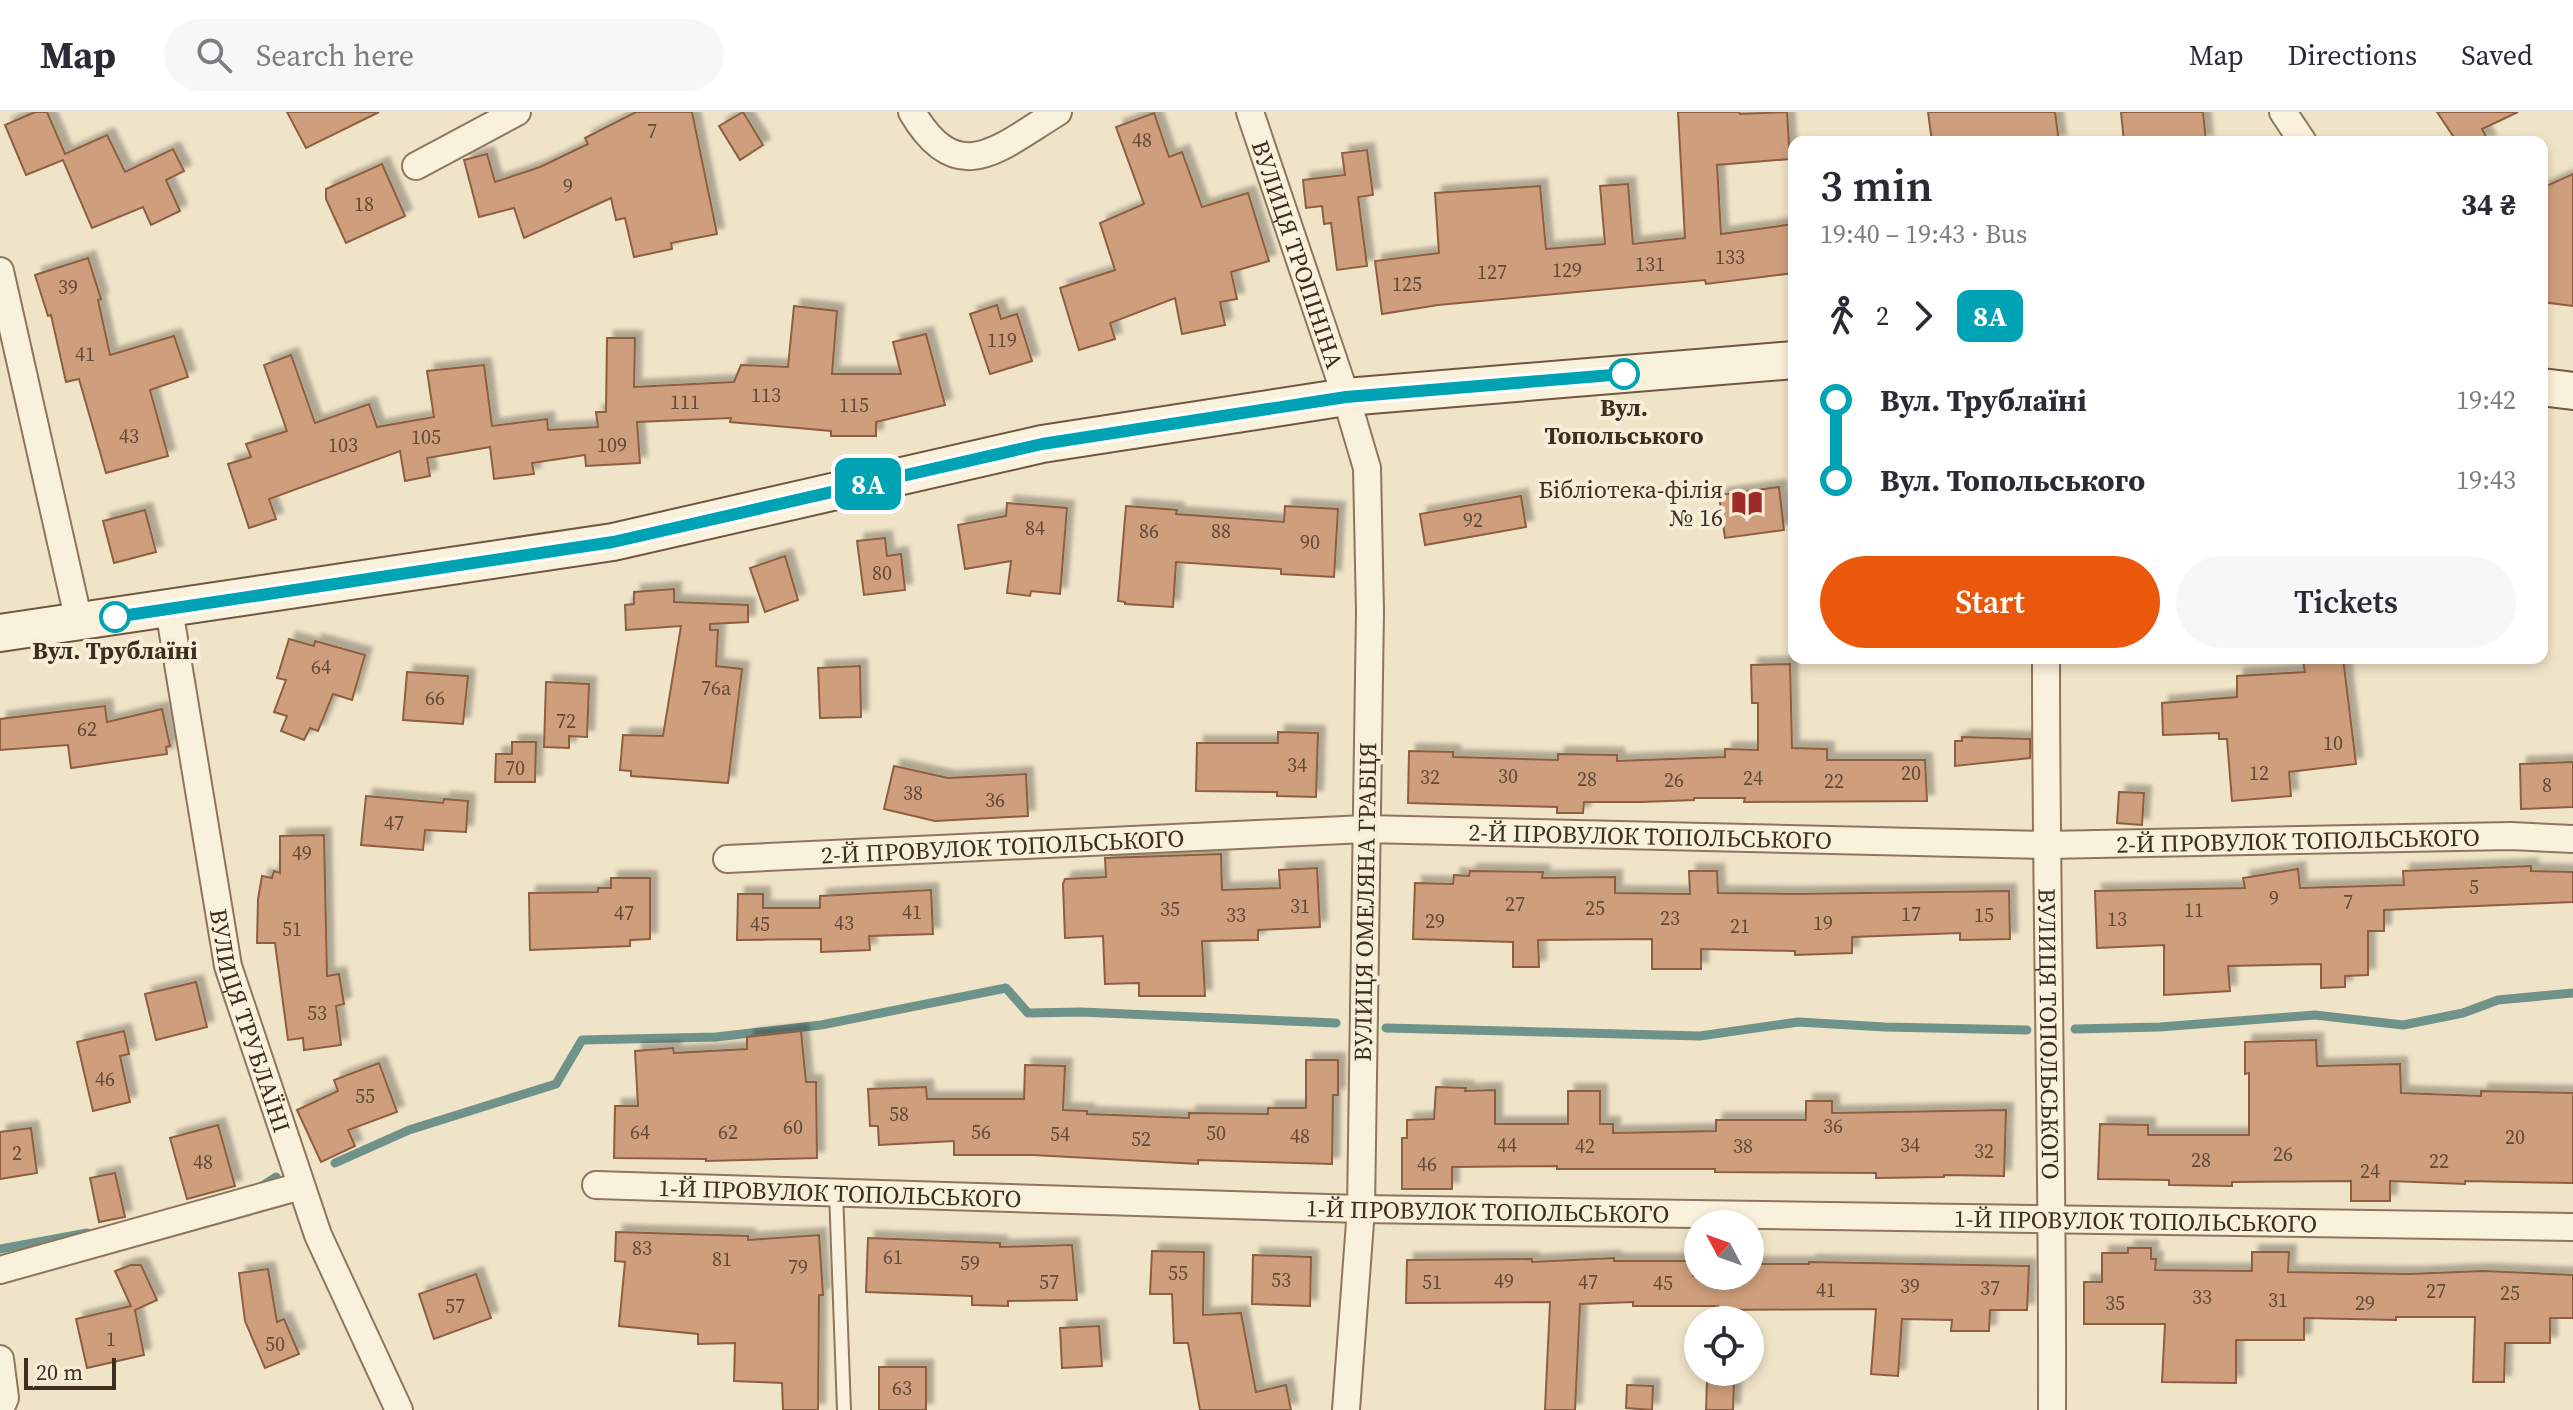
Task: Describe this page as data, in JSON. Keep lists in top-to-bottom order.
{
  "streets": {
    "street": [
      "ВУЛИЦЯ ТРОПІНІНА",
      "2-Й ПРОВУЛОК ТОПОЛЬСЬКОГО",
      "ВУЛИЦЯ ОМЕЛЯНА ГРАБЦЯ",
      "ВУЛИЦЯ ТРУБЛАЇНІ",
      "ВУЛИЦЯ ТОПОЛЬСЬКОГО",
      "1-Й ПРОВУЛОК ТОПОЛЬСЬКОГО"
    ]
  },
  "crossings": [
    ["ВУЛИЦЯ ТРОПІНІНА", "ВУЛИЦЯ ОМЕЛЯНА ГРАБЦЯ"],
    ["2-Й ПРОВУЛОК ТОПОЛЬСЬКОГО", "ВУЛИЦЯ ОМЕЛЯНА ГРАБЦЯ"],
    ["2-Й ПРОВУЛОК ТОПОЛЬСЬКОГО", "ВУЛИЦЯ ТОПОЛЬСЬКОГО"],
    ["ВУЛИЦЯ ОМЕЛЯНА ГРАБЦЯ", "1-Й ПРОВУЛОК ТОПОЛЬСЬКОГО"],
    ["ВУЛИЦЯ ТОПОЛЬСЬКОГО", "1-Й ПРОВУЛОК ТОПОЛЬСЬКОГО"]
  ],
  "places": {
    "other": ["Вул. Топольського", "Вул. Трублаїні"],
    "library": ["Бібліотека-філія № 16"]
  },
  "lines": ["bus line 8А"],
  "house_numbers": [
    "7",
    "48",
    "9",
    "18",
    "133",
    "131",
    "129",
    "127",
    "125",
    "39",
    "119",
    "41",
    "113",
    "111",
    "115",
    "43",
    "105",
    "103",
    "109",
    "92",
    "84",
    "86",
    "88",
    "90",
    "80",
    "64",
    "76а",
    "66",
    "72",
    "62",
    "10",
    "34",
    "70",
    "20",
    "12",
    "30",
    "32",
    "24",
    "28",
    "26",
    "22",
    "8",
    "38",
    "36",
    "47",
    "49",
    "5",
    "9",
    "7",
    "27",
    "31",
    "25",
    "35",
    "11",
    "41",
    "47",
    "17",
    "33",
    "15",
    "23",
    "13",
    "29",
    "43",
    "19",
    "45",
    "21",
    "51",
    "53",
    "46",
    "55",
    "58",
    "36",
    "60",
    "64",
    "62",
    "56",
    "50",
    "54",
    "48",
    "20",
    "52",
    "44",
    "34",
    "42",
    "38",
    "32",
    "2",
    "26",
    "28",
    "22",
    "48",
    "46",
    "24",
    "83",
    "61",
    "81",
    "59",
    "79",
    "55",
    "53",
    "49",
    "57",
    "51",
    "47",
    "45",
    "39",
    "37",
    "41",
    "27",
    "25",
    "33",
    "31",
    "35",
    "29",
    "57",
    "1",
    "50",
    "63"
  ],
  "scale_bar": "20 m",
  "north": "top left",
  "page": {
    "header": "Map",
    "search": "Search here",
    "nav": ["Map", "Directions", "Saved"],
    "on_map": "8А",
    "heading": ["3 min", "19:40 – 19:43 · Bus", "34 ₴"],
    "legs": ["2", "8А"],
    "list": [
      {
        "name": "Вул. Трублаїні",
        "value": "19:42"
      },
      {
        "name": "Вул. Топольського",
        "value": "19:43"
      }
    ],
    "buttons": ["Start", "Tickets"],
    "scale": "20 m"
  }
}
